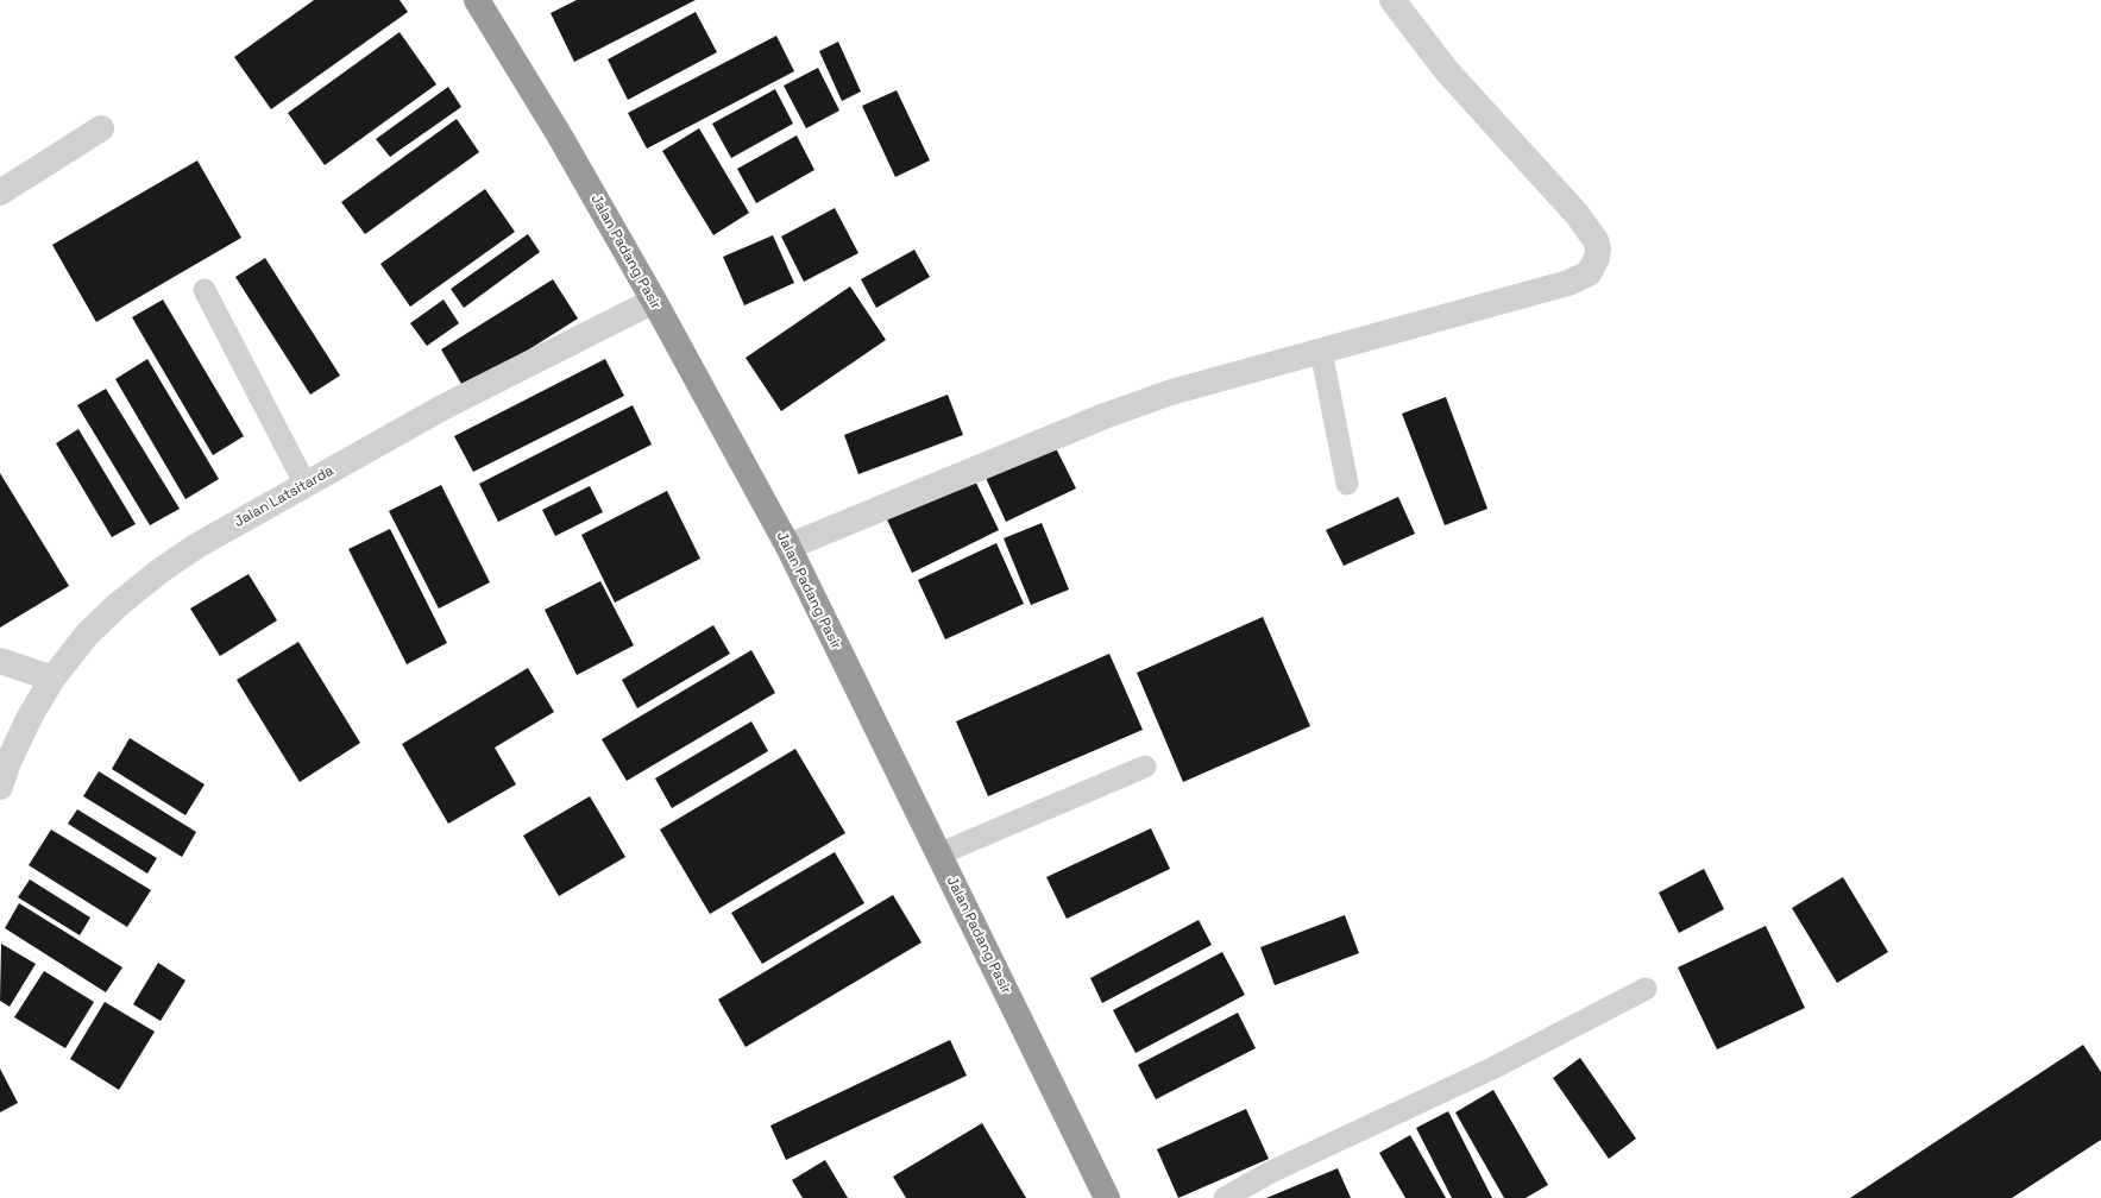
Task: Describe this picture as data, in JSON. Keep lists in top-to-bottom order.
{
  "streets": {
    "highway": ["Jalan Padang Pasir"],
    "street": ["Jalan Latsitarda"]
  },
  "crossings": [
    ["Jalan Padang Pasir", "Jalan Latsitarda"]
  ]
}
